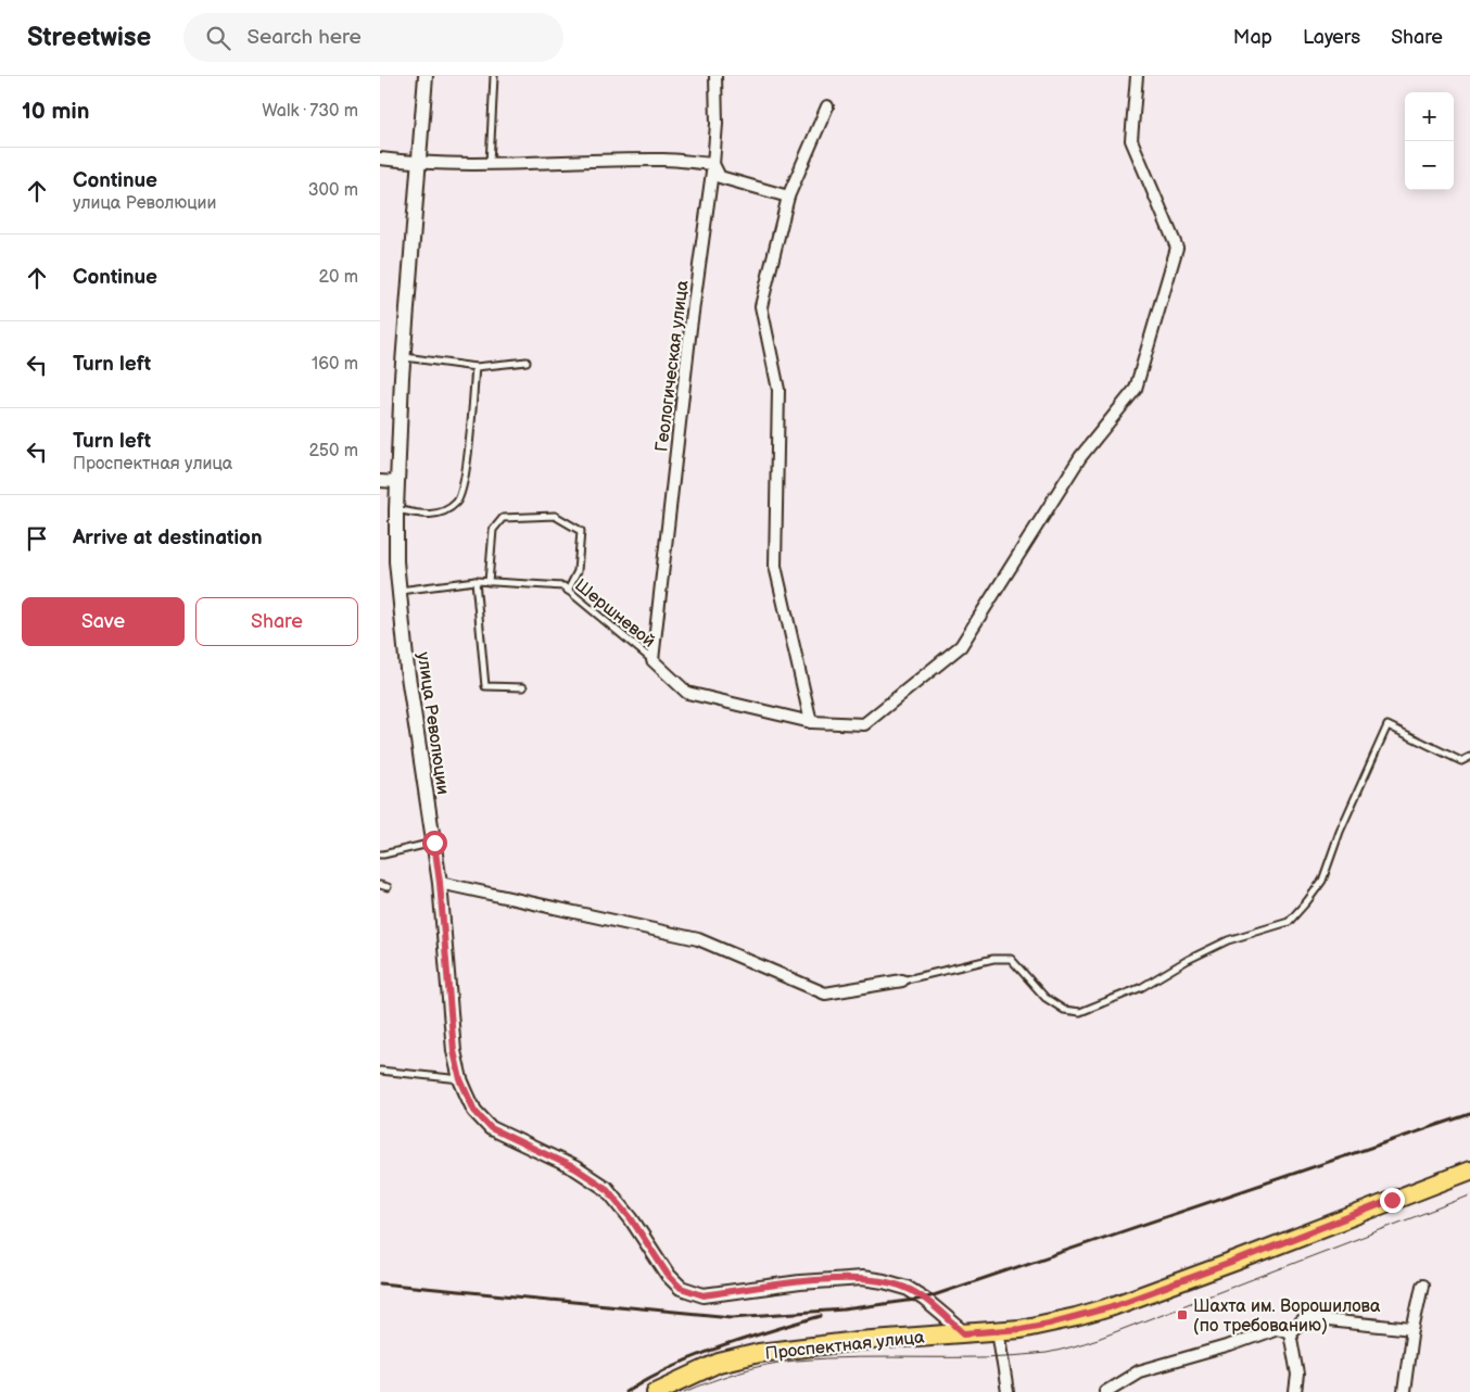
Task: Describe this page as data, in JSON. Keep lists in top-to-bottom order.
{
  "streets": {
    "main road": ["Проспектная улица"],
    "street": ["Геологическая улица", "улица Революции"],
    "lane": ["Шершневой"]
  },
  "crossings": [
    ["Геологическая улица", "Шершневой"],
    ["Шершневой", "улица Революции"],
    ["улица Революции", "Проспектная улица"]
  ],
  "places": {
    "transit": ["Шахта им. Ворошилова (по требованию)"]
  },
  "page": {
    "header": "Streetwise",
    "search": "Search here",
    "nav": ["Map", "Layers", "Share"],
    "heading": ["10 min", "Walk · 730 m"],
    "map_buttons": ["+", "−"],
    "list": [
      ["Continue", "улица Революции", "300 m"],
      ["Continue", "20 m"],
      ["Turn left", "160 m"],
      ["Turn left", "Проспектная улица", "250 m"],
      "Arrive at destination"
    ],
    "buttons": ["Save", "Share"]
  }
}
